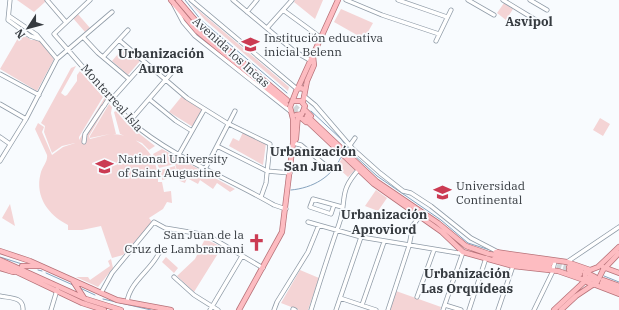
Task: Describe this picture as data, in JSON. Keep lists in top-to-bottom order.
{
  "streets": {
    "main road": ["Avenida los Incas"],
    "street": ["Monterreal Isla"]
  },
  "districts": [
    "Asvipol",
    "Urbanización Aurora",
    "Urbanización San Juan",
    "Urbanización Aproviord",
    "Urbanización Las Orquídeas"
  ],
  "places": {
    "school or university": ["Institución educativa inicial Belenn", "National University of Saint Augustine", "Universidad Continental"],
    "church": ["San Juan de la Cruz de Lambramani"]
  },
  "north": "bottom left"
}
